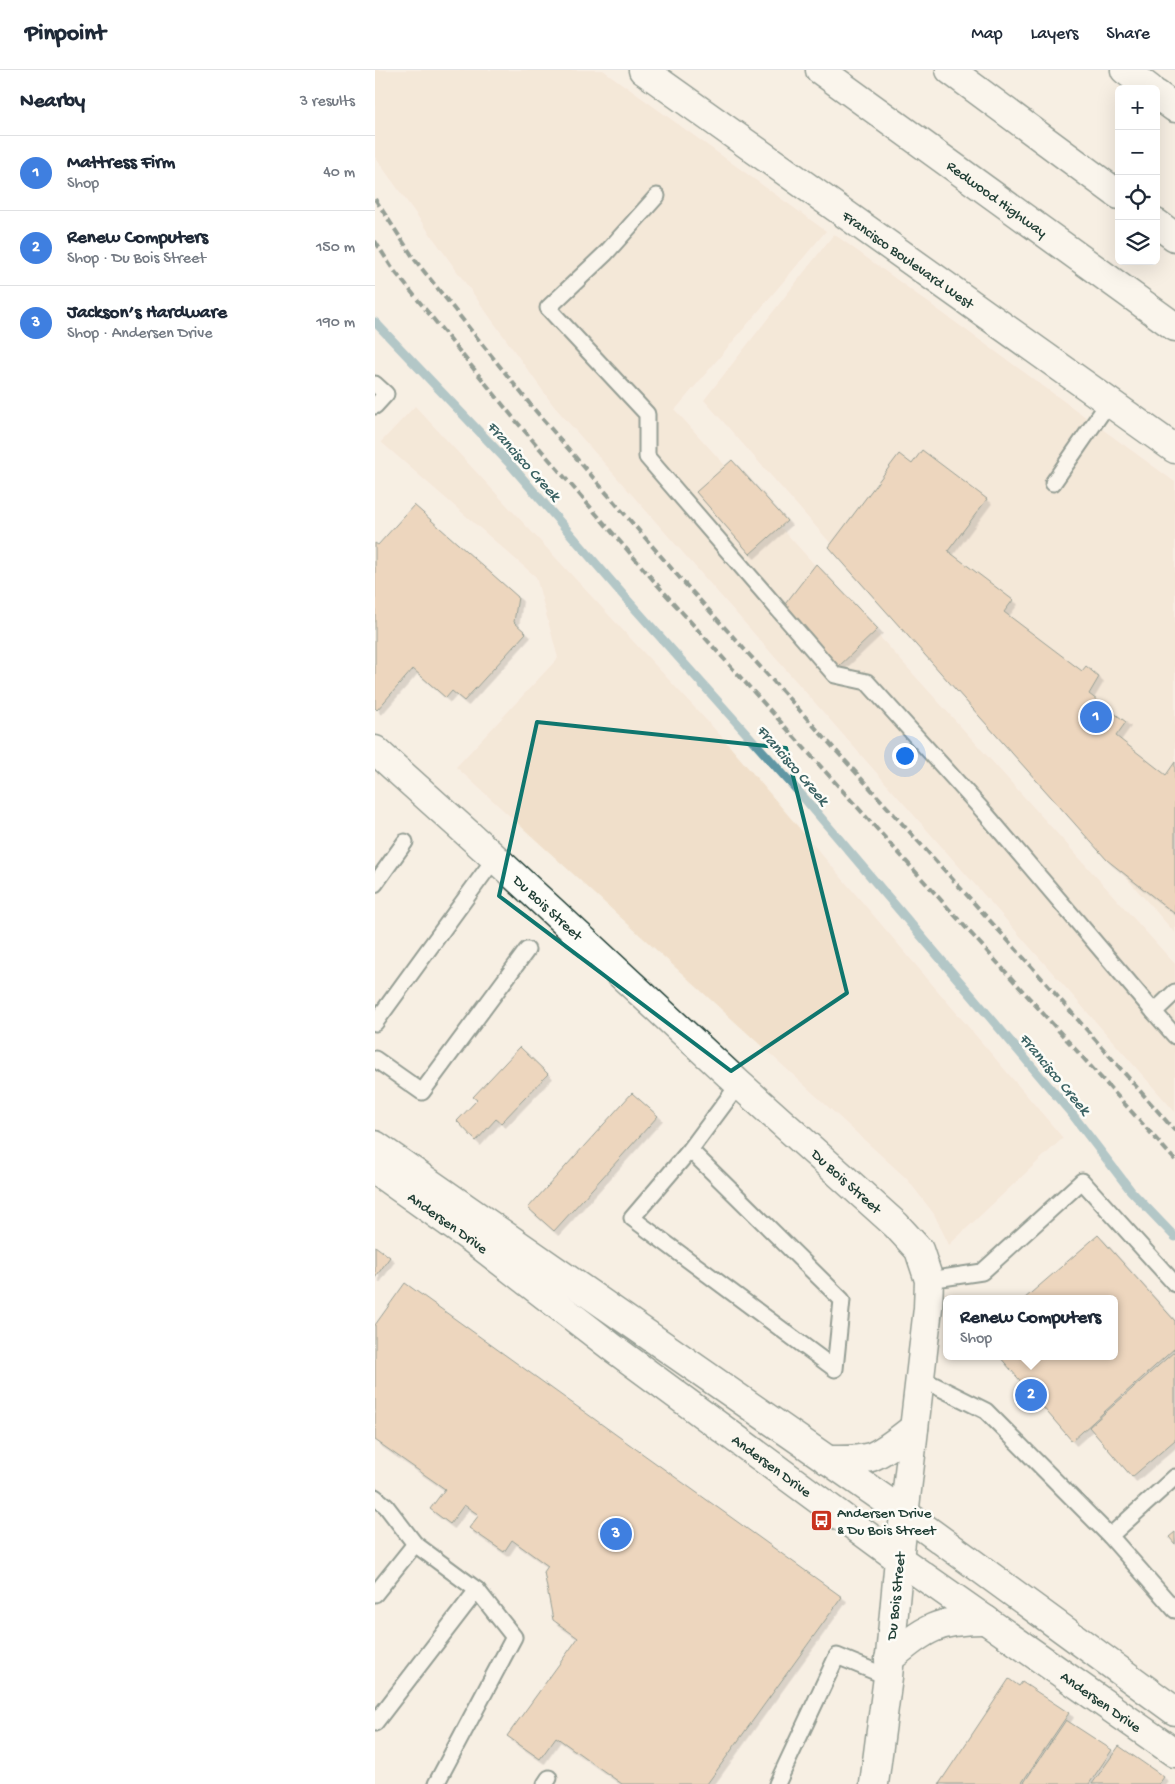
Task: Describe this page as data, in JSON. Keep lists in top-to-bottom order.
{
  "streets": {
    "main road": [
      "Redwood Highway",
      "Francisco Boulevard West",
      "Du Bois Street",
      "Andersen Drive"
    ]
  },
  "crossings": [
    ["Du Bois Street", "Andersen Drive"]
  ],
  "water": ["Francisco Creek"],
  "places": {
    "bus stop": ["Andersen Drive & Du Bois Street"]
  },
  "page": {
    "header": "Pinpoint",
    "nav": ["Map", "Layers", "Share"],
    "heading": ["Nearby", "3 results"],
    "map_buttons": ["+", "−"],
    "list": [
      {
        "mark": "1",
        "name": "Mattress Firm",
        "note": "Shop",
        "value": "40 m"
      },
      {
        "mark": "2",
        "name": "Renew Computers",
        "note": "Shop · Du Bois Street",
        "value": "150 m"
      },
      {
        "mark": "3",
        "name": "Jackson’s Hardware",
        "note": "Shop · Andersen Drive",
        "value": "190 m"
      }
    ],
    "pins": ["1", "2", "3"],
    "popup": ["Renew Computers", "Shop"]
  }
}
